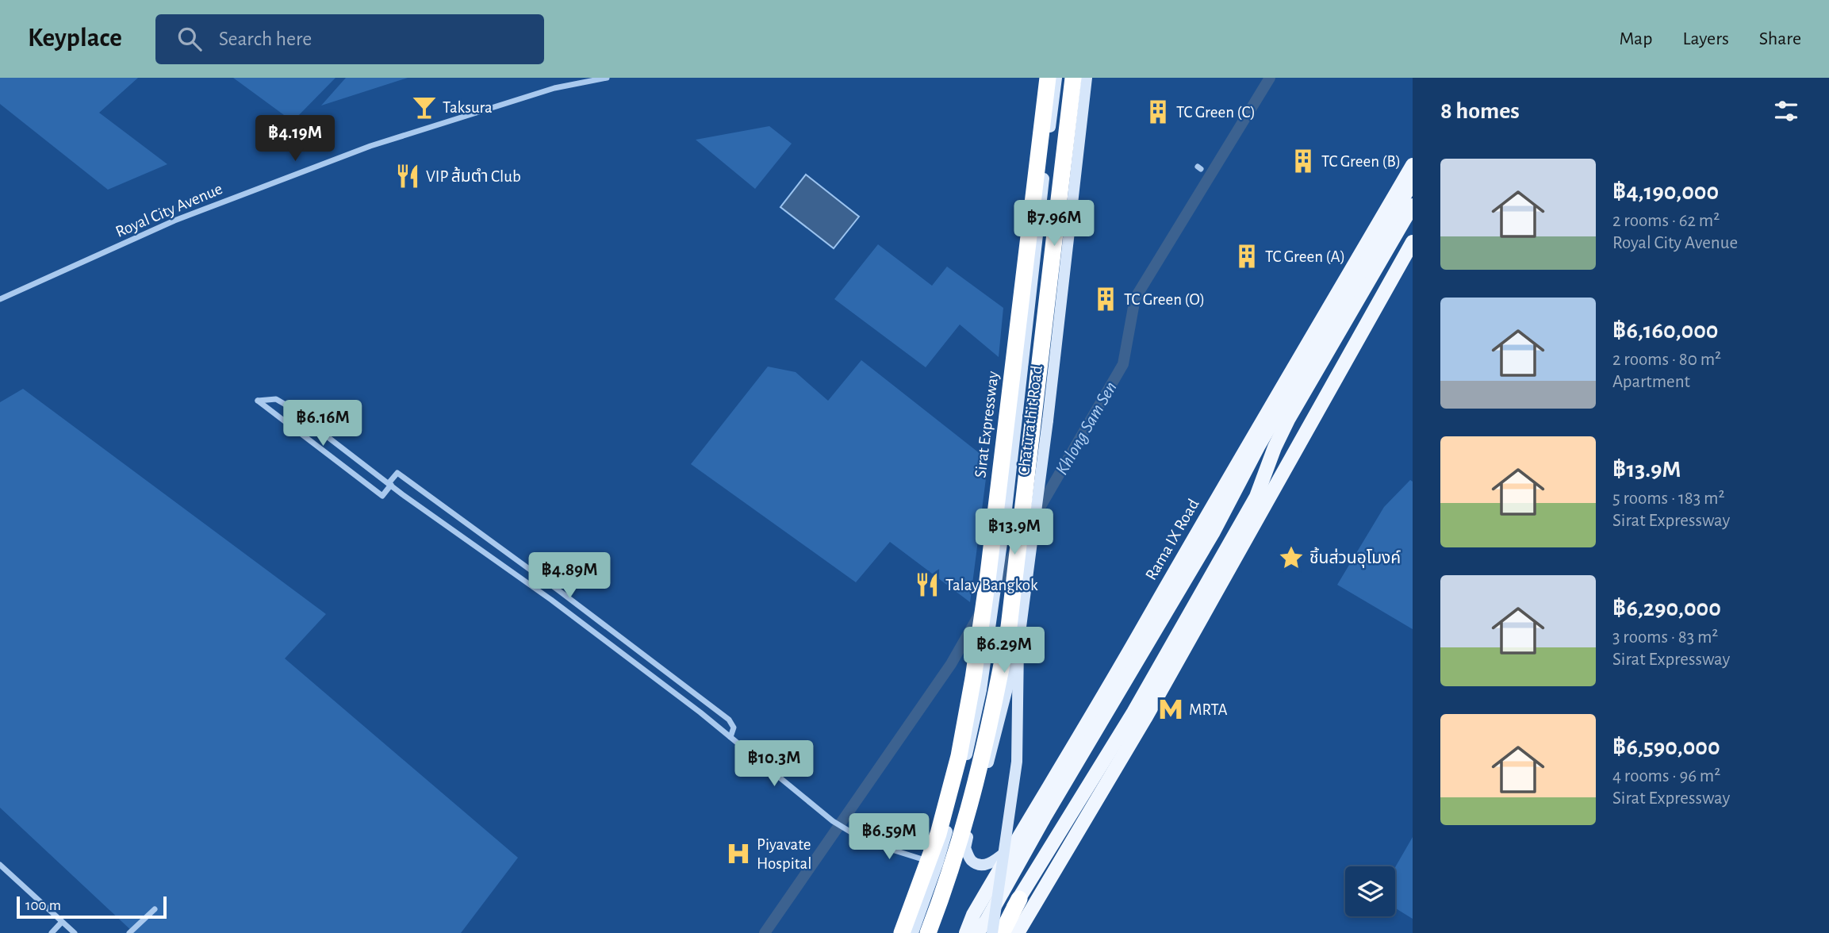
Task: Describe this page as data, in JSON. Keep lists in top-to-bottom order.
{
  "streets": {
    "highway": ["Sirat Expressway"],
    "main road": ["Chaturathit Road", "Rama IX Road"],
    "street": ["Royal City Avenue"]
  },
  "water": ["Khlong Sam Sen"],
  "places": {
    "bar": ["Taksura"],
    "building": [
      "TC Green (C)",
      "TC Green (B)",
      "TC Green (A)",
      "TC Green (O)"
    ],
    "restaurant": ["VIP ส้มตำ Club", "Talay Bangkok"],
    "place": ["ชิ้นส่วนอุโมงค์"],
    "metro station": ["MRTA"],
    "hospital": ["Piyavate Hospital"]
  },
  "scale_bar": "100 m",
  "page": {
    "header": "Keyplace",
    "search": "Search here",
    "nav": ["Map", "Layers", "Share"],
    "heading": "8 homes",
    "price": [
      "฿4.19M",
      "฿7.96M",
      "฿6.16M",
      "฿13.9M",
      "฿4.89M",
      "฿6.29M",
      "฿10.3M",
      "฿6.59M"
    ],
    "list": [
      {
        "name": "฿4,190,000",
        "note": "2 rooms · 62 m² · Royal City Avenue"
      },
      {
        "name": "฿6,160,000",
        "note": "2 rooms · 80 m² · Apartment"
      },
      {
        "name": "฿13.9M",
        "note": "5 rooms · 183 m² · Sirat Expressway"
      },
      {
        "name": "฿6,290,000",
        "note": "3 rooms · 83 m² · Sirat Expressway"
      },
      {
        "name": "฿6,590,000",
        "note": "4 rooms · 96 m² · Sirat Expressway"
      }
    ],
    "scale": "100 m"
  }
}
